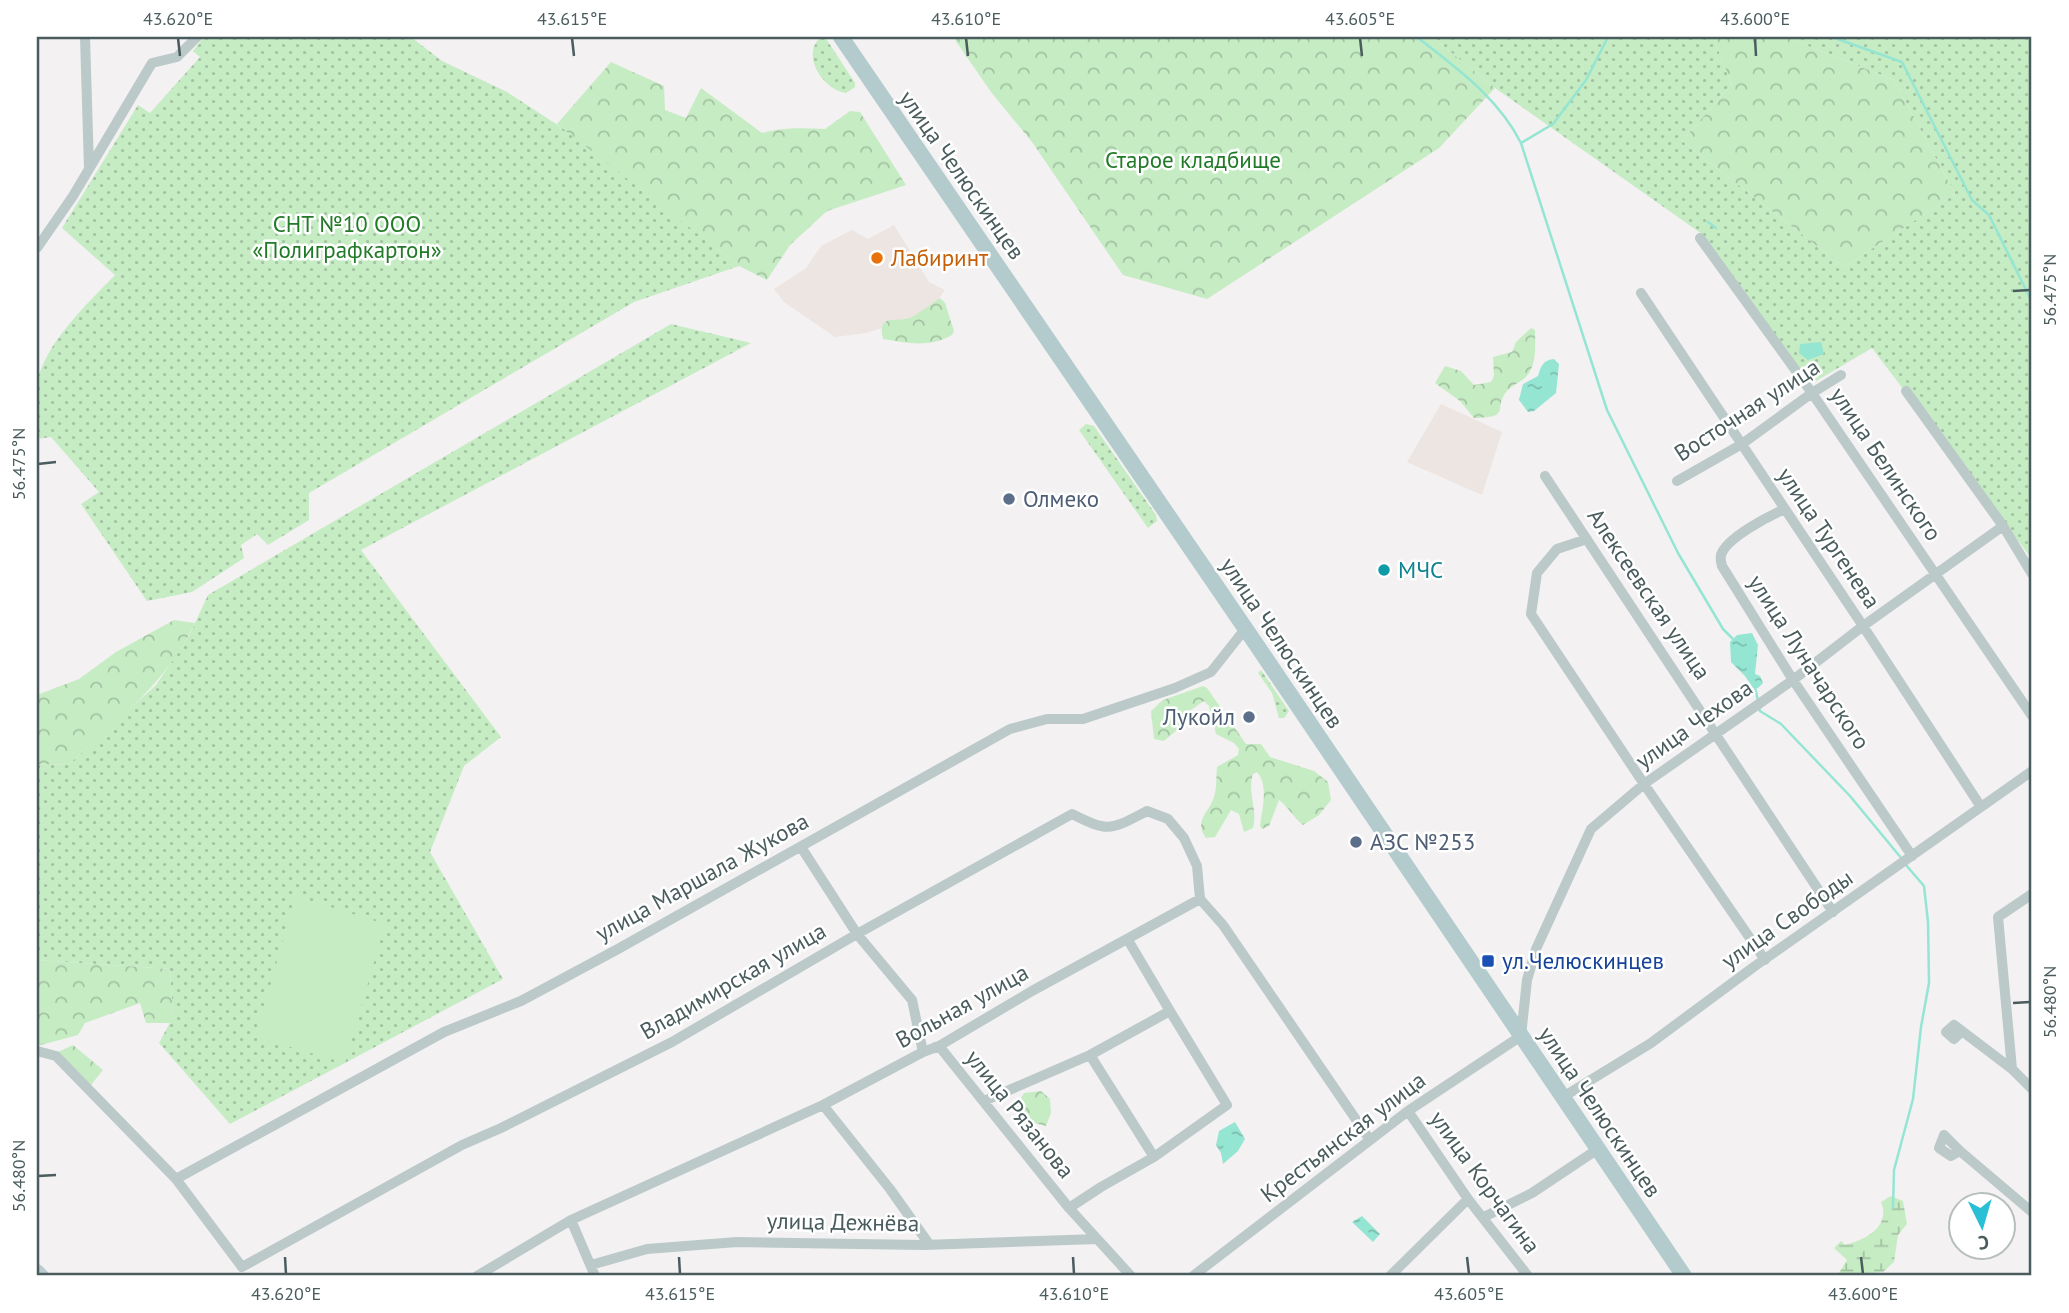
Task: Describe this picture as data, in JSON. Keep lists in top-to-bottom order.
{
  "streets": {
    "main road": ["улица Челюскинцев"],
    "street": [
      "Восточная улица",
      "улица Белинского",
      "улица Тургенева",
      "Алексеевская улица",
      "улица Луначарского",
      "улица Чехова",
      "улица Маршала Жукова",
      "улица Свободы",
      "Владимирская улица",
      "Вольная улица",
      "улица Рязанова",
      "Крестьянская улица",
      "улица Корчагина",
      "улица Дежнёва"
    ]
  },
  "crossings": [
    ["улица Челюскинцев", "улица Чехова"],
    ["улица Челюскинцев", "улица Маршала Жукова"],
    ["улица Челюскинцев", "улица Свободы"],
    ["улица Челюскинцев", "Крестьянская улица"],
    ["Восточная улица", "улица Белинского"],
    ["Восточная улица", "улица Тургенева"],
    ["улица Белинского", "улица Чехова"],
    ["улица Тургенева", "улица Луначарского"],
    ["улица Тургенева", "улица Чехова"],
    ["улица Тургенева", "улица Свободы"],
    ["Алексеевская улица", "улица Чехова"],
    ["Алексеевская улица", "улица Свободы"],
    ["улица Луначарского", "улица Чехова"],
    ["улица Луначарского", "улица Свободы"],
    ["улица Чехова", "Крестьянская улица"],
    ["Владимирская улица", "Вольная улица"],
    ["Вольная улица", "улица Рязанова"],
    ["улица Рязанова", "улица Дежнёва"],
    ["Крестьянская улица", "улица Корчагина"]
  ],
  "parks": ["Старое кладбище", "СНТ №10 ООО «Полиграфкартон»"],
  "places": {
    "other": [
      "Лабиринт",
      "Олмеко",
      "МЧС",
      "Лукойл",
      "АЗС №253"
    ],
    "transit": ["ул.Челюскинцев"]
  },
  "north": "bottom",
  "coordinates": [
    "43.620°E",
    "43.615°E",
    "43.610°E",
    "43.605°E",
    "43.600°E",
    "56.475°N",
    "56.480°N"
  ]
}
